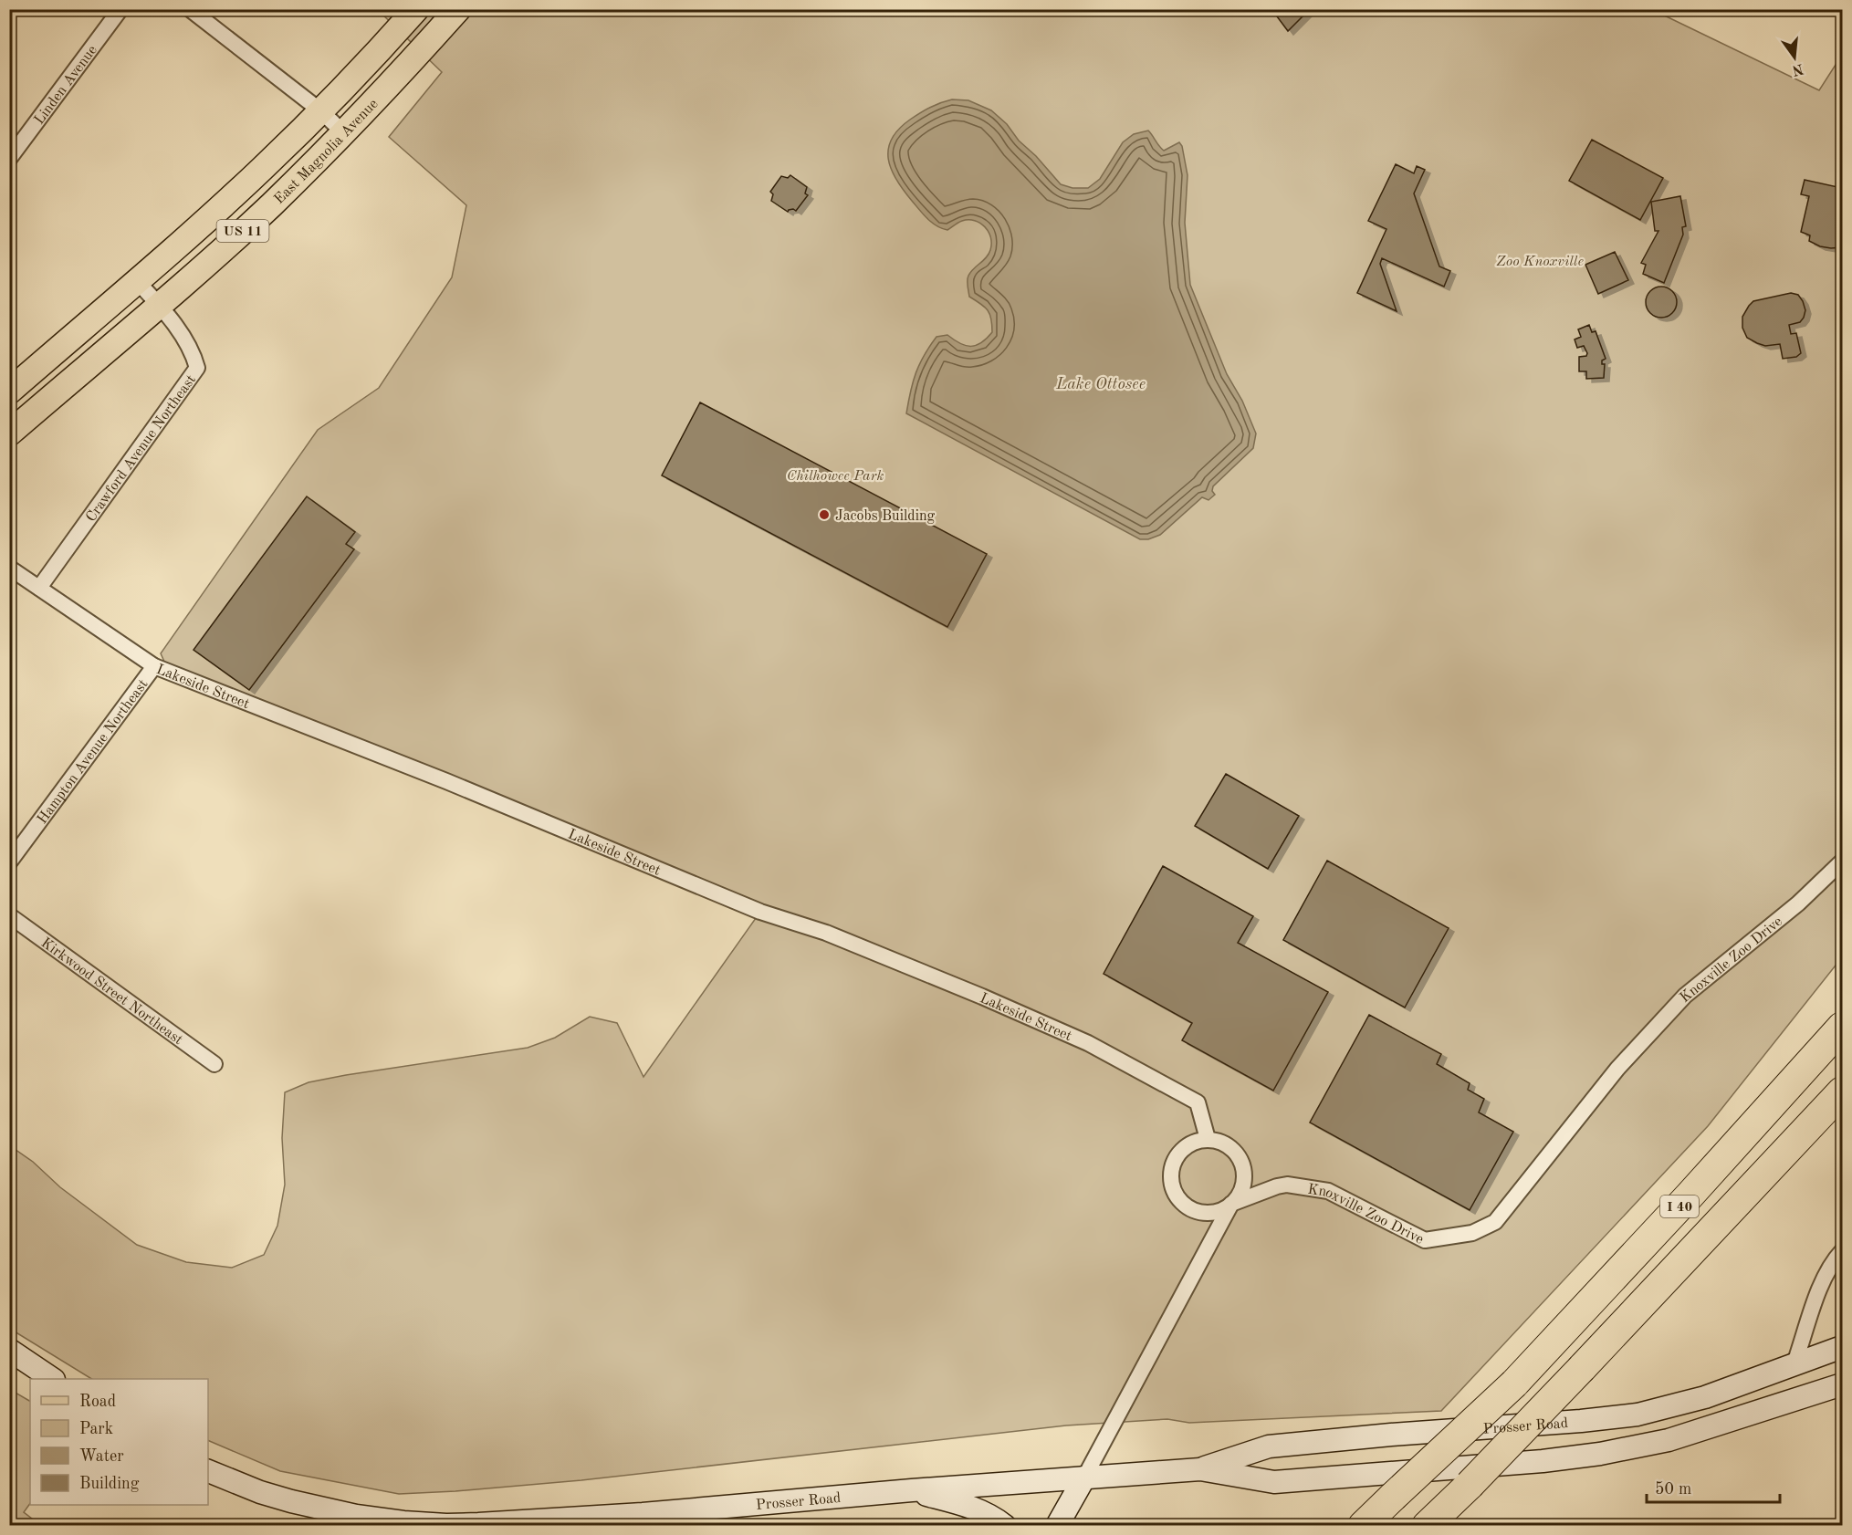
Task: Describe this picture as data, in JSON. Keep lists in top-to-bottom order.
{
  "streets": {
    "highway": ["I 40"],
    "main road": ["East Magnolia Avenue", "US 11"],
    "street": [
      "Linden Avenue",
      "Crawford Avenue Northeast",
      "Lakeside Street",
      "Hampton Avenue Northeast",
      "Knoxville Zoo Drive",
      "Kirkwood Street Northeast",
      "Prosser Road"
    ]
  },
  "crossings": [
    ["East Magnolia Avenue", "Crawford Avenue Northeast"],
    ["Crawford Avenue Northeast", "Lakeside Street"],
    ["Lakeside Street", "Hampton Avenue Northeast"],
    ["Lakeside Street", "Knoxville Zoo Drive"]
  ],
  "water": ["Lake Ottosee"],
  "parks": ["Zoo Knoxville", "Chilhowee Park"],
  "places": ["Jacobs Building"],
  "legend": [
    "Road",
    "Park",
    "Water",
    "Building"
  ],
  "scale_bar": "50 m",
  "north": "bottom"
}
